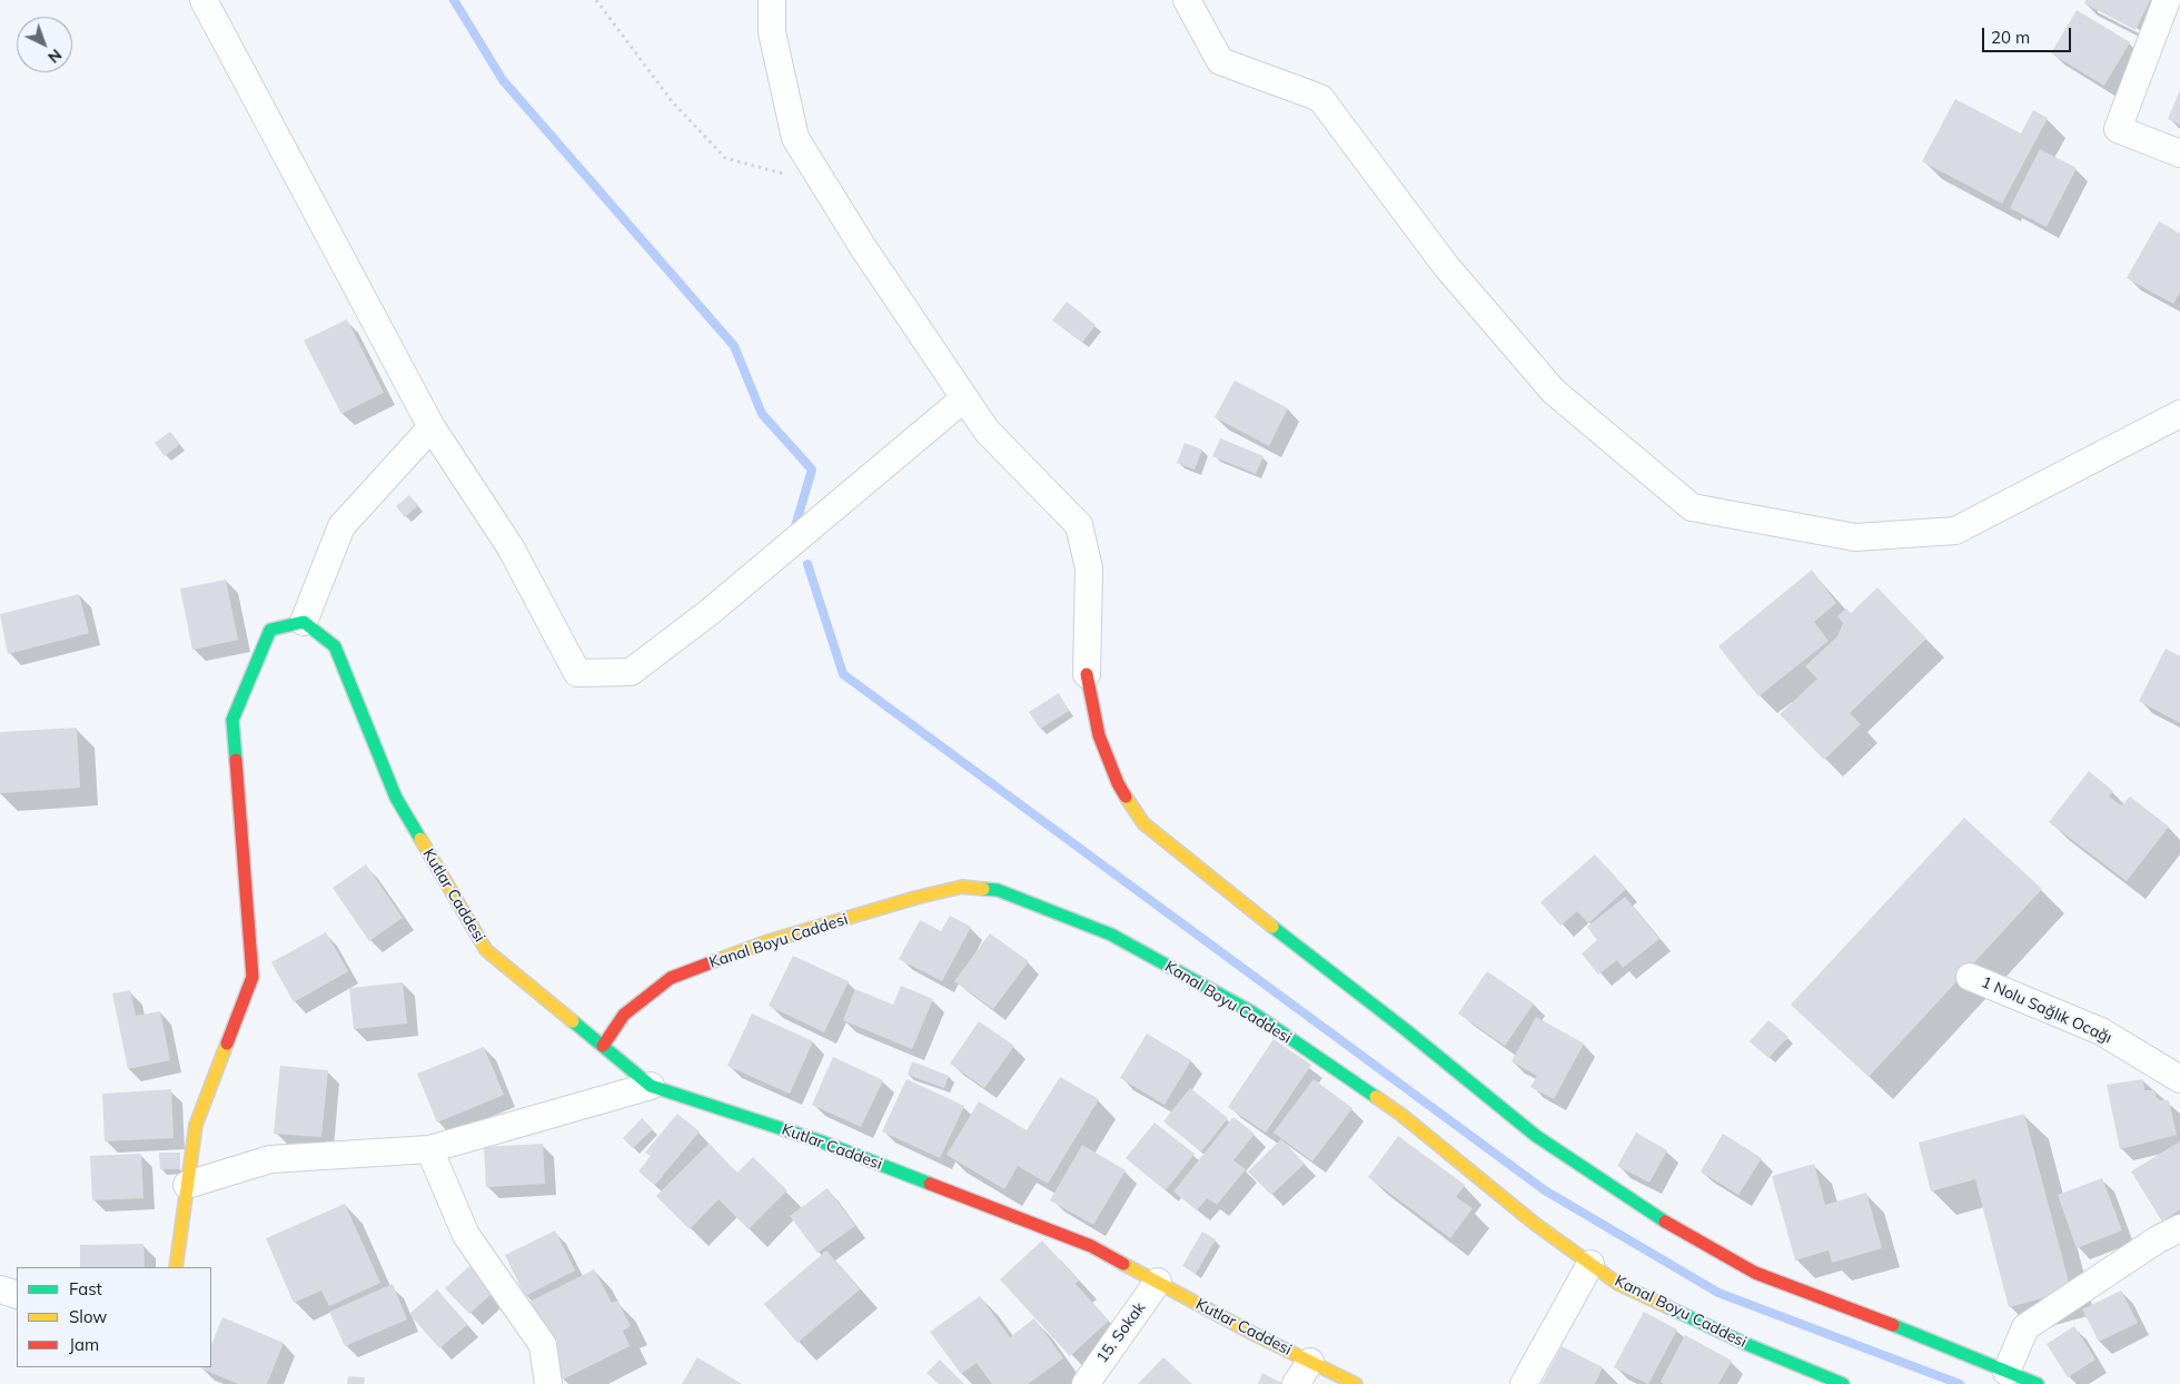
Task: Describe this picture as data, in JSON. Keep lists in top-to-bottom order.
{
  "streets": {
    "street": [
      "Kutlar Caddesi",
      "Kanal Boyu Caddesi",
      "1 Nolu Sağlık Ocağı",
      "15. Sokak"
    ]
  },
  "crossings": [
    ["Kutlar Caddesi", "Kanal Boyu Caddesi"],
    ["Kutlar Caddesi", "15. Sokak"]
  ],
  "legend": ["Fast", "Slow", "Jam"],
  "scale_bar": "20 m",
  "north": "bottom right"
}
